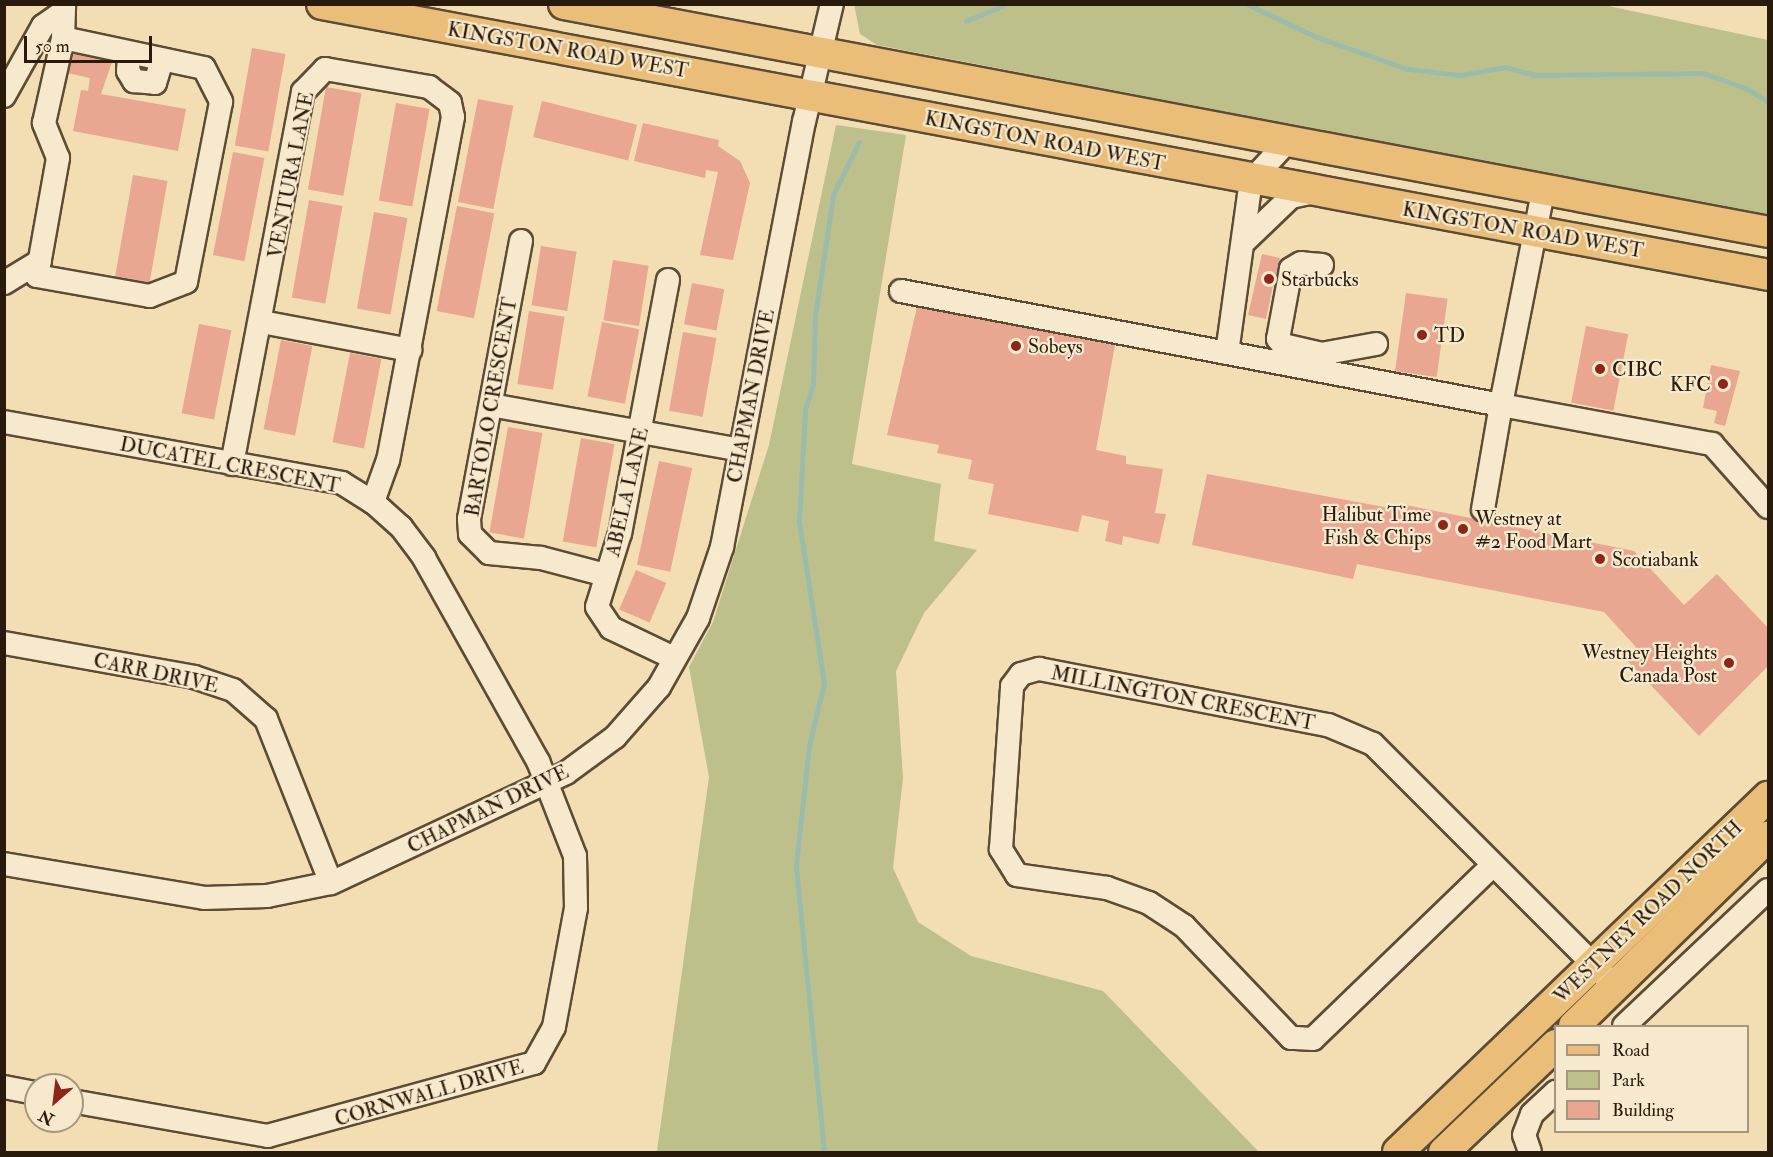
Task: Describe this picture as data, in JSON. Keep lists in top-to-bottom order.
{
  "streets": {
    "main road": ["KINGSTON ROAD WEST", "WESTNEY ROAD NORTH"],
    "street": [
      "VENTURA LANE",
      "CHAPMAN DRIVE",
      "BARTOLO CRESCENT",
      "DUCATEL CRESCENT",
      "ABELA LANE",
      "CARR DRIVE",
      "MILLINGTON CRESCENT",
      "CORNWALL DRIVE"
    ]
  },
  "crossings": [
    ["KINGSTON ROAD WEST", "CHAPMAN DRIVE"],
    ["VENTURA LANE", "DUCATEL CRESCENT"],
    ["CHAPMAN DRIVE", "DUCATEL CRESCENT"],
    ["CHAPMAN DRIVE", "ABELA LANE"],
    ["CHAPMAN DRIVE", "CARR DRIVE"],
    ["CHAPMAN DRIVE", "CORNWALL DRIVE"],
    ["BARTOLO CRESCENT", "ABELA LANE"],
    ["DUCATEL CRESCENT", "CORNWALL DRIVE"],
    ["MILLINGTON CRESCENT", "WESTNEY ROAD NORTH"]
  ],
  "places": [
    "Starbucks",
    "TD",
    "Sobeys",
    "CIBC",
    "KFC",
    "Halibut Time Fish & Chips",
    "Westney at #2 Food Mart",
    "Scotiabank",
    "Westney Heights Canada Post"
  ],
  "legend": ["Road", "Park", "Building"],
  "scale_bar": "50 m",
  "north": "bottom left"
}
